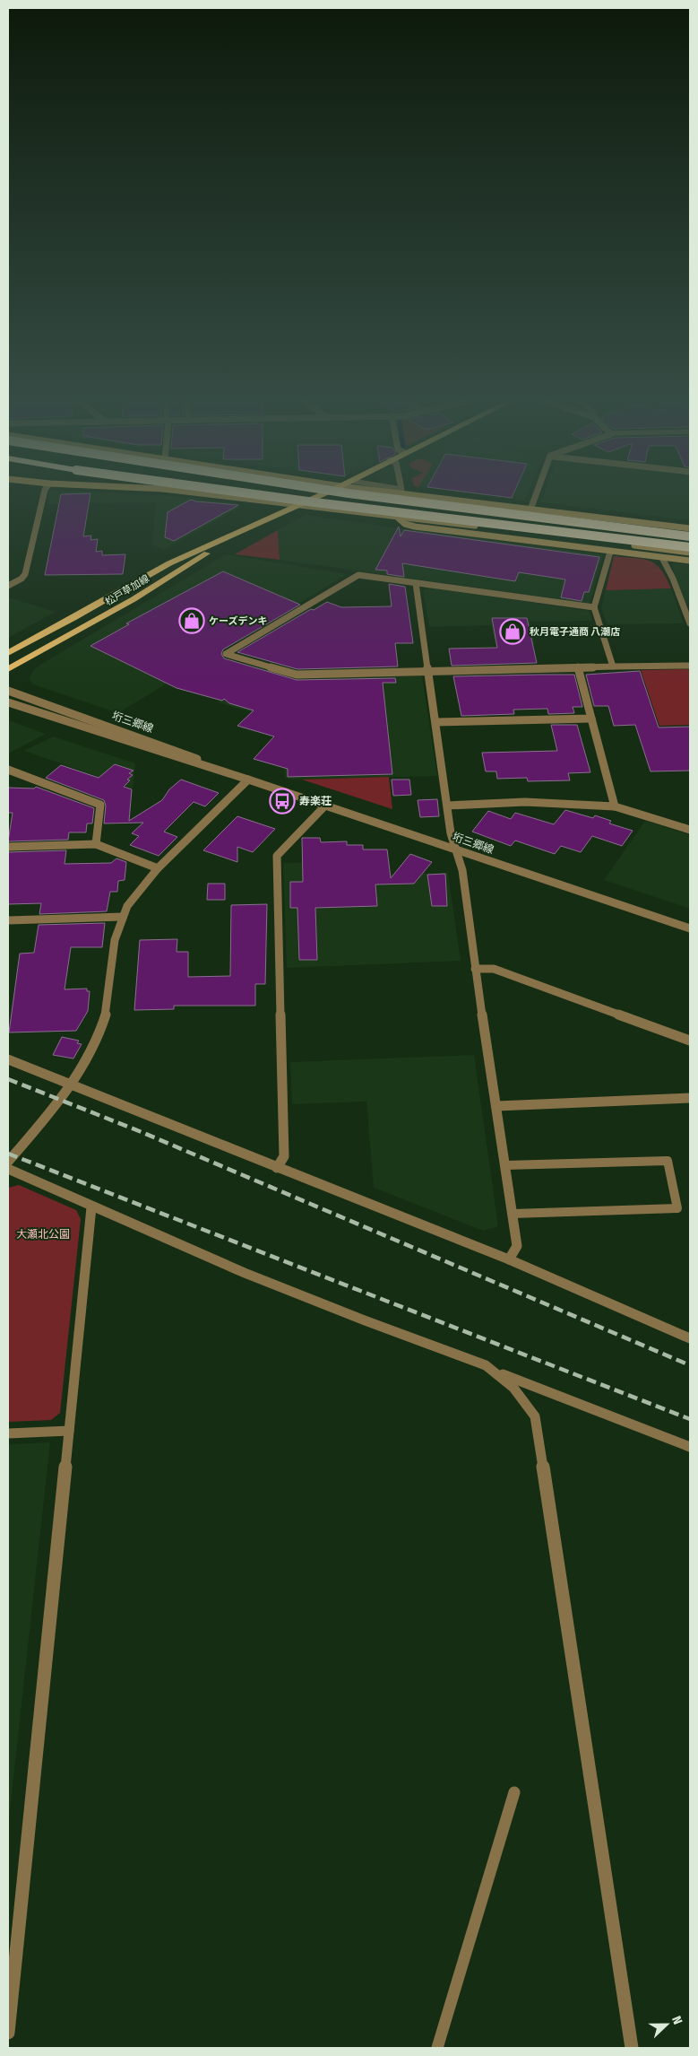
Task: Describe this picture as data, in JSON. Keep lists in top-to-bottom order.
{
  "streets": {
    "main road": ["松戸草加線"],
    "street": ["垳三郷線"]
  },
  "parks": ["大瀬北公園"],
  "places": {
    "shop": ["ケーズデンキ", "秋月電子通商 八潮店"],
    "bus stop": ["寿楽荘"]
  },
  "north": "right"
}
